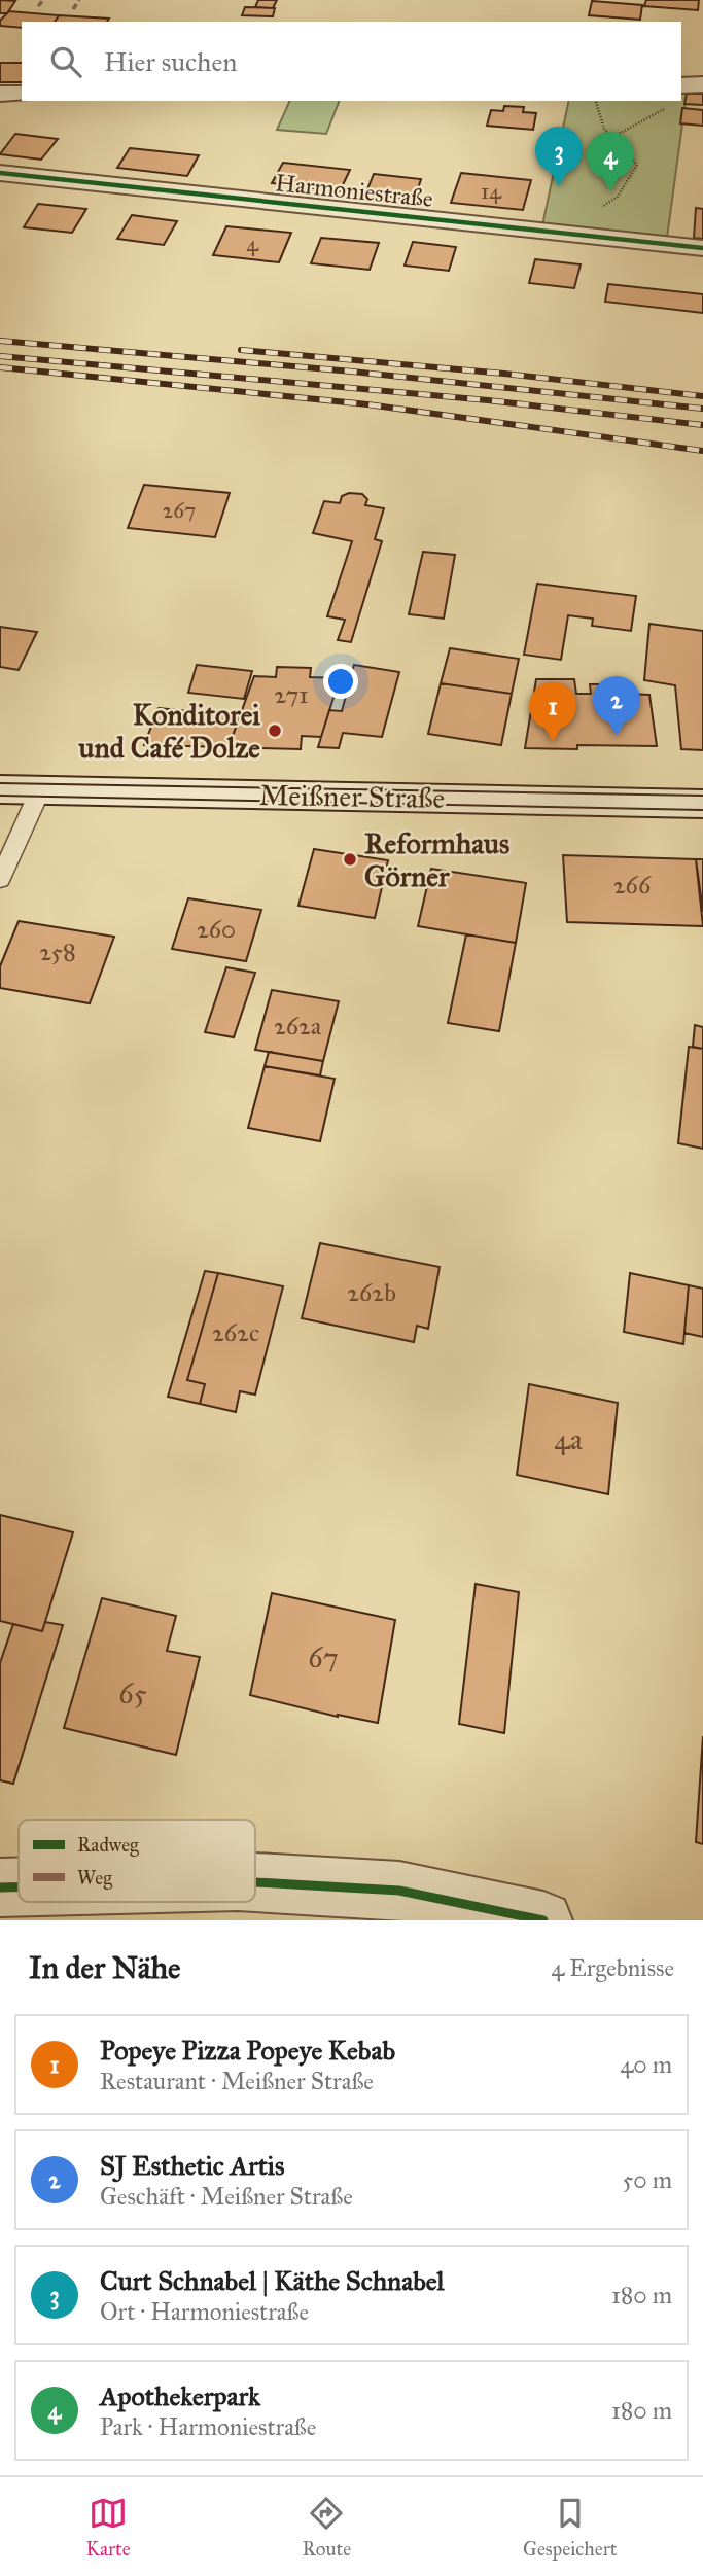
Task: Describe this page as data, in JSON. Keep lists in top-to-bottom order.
{
  "streets": {
    "street": ["Harmoniestraße", "Meißner Straße"]
  },
  "places": ["Konditorei und Café Dolze", "Reformhaus Görner"],
  "house_numbers": [
    "14",
    "4",
    "267",
    "271",
    "266",
    "260",
    "258",
    "262a",
    "262b",
    "262c",
    "4a",
    "67",
    "65"
  ],
  "legend": ["Radweg", "Weg"],
  "page": {
    "search": "Hier suchen",
    "pins": [
      "3",
      "4",
      "2",
      "1"
    ],
    "heading": ["In der Nähe", "4 Ergebnisse"],
    "list": [
      {
        "mark": "1",
        "name": "Popeye Pizza Popeye Kebab",
        "note": "Restaurant · Meißner Straße",
        "value": "40 m"
      },
      {
        "mark": "2",
        "name": "SJ Esthetic Artis",
        "note": "Geschäft · Meißner Straße",
        "value": "50 m"
      },
      {
        "mark": "3",
        "name": "Curt Schnabel | Käthe Schnabel",
        "note": "Ort · Harmoniestraße",
        "value": "180 m"
      },
      {
        "mark": "4",
        "name": "Apothekerpark",
        "note": "Park · Harmoniestraße",
        "value": "180 m"
      }
    ],
    "nav": ["Karte", "Route", "Gespeichert"]
  }
}
